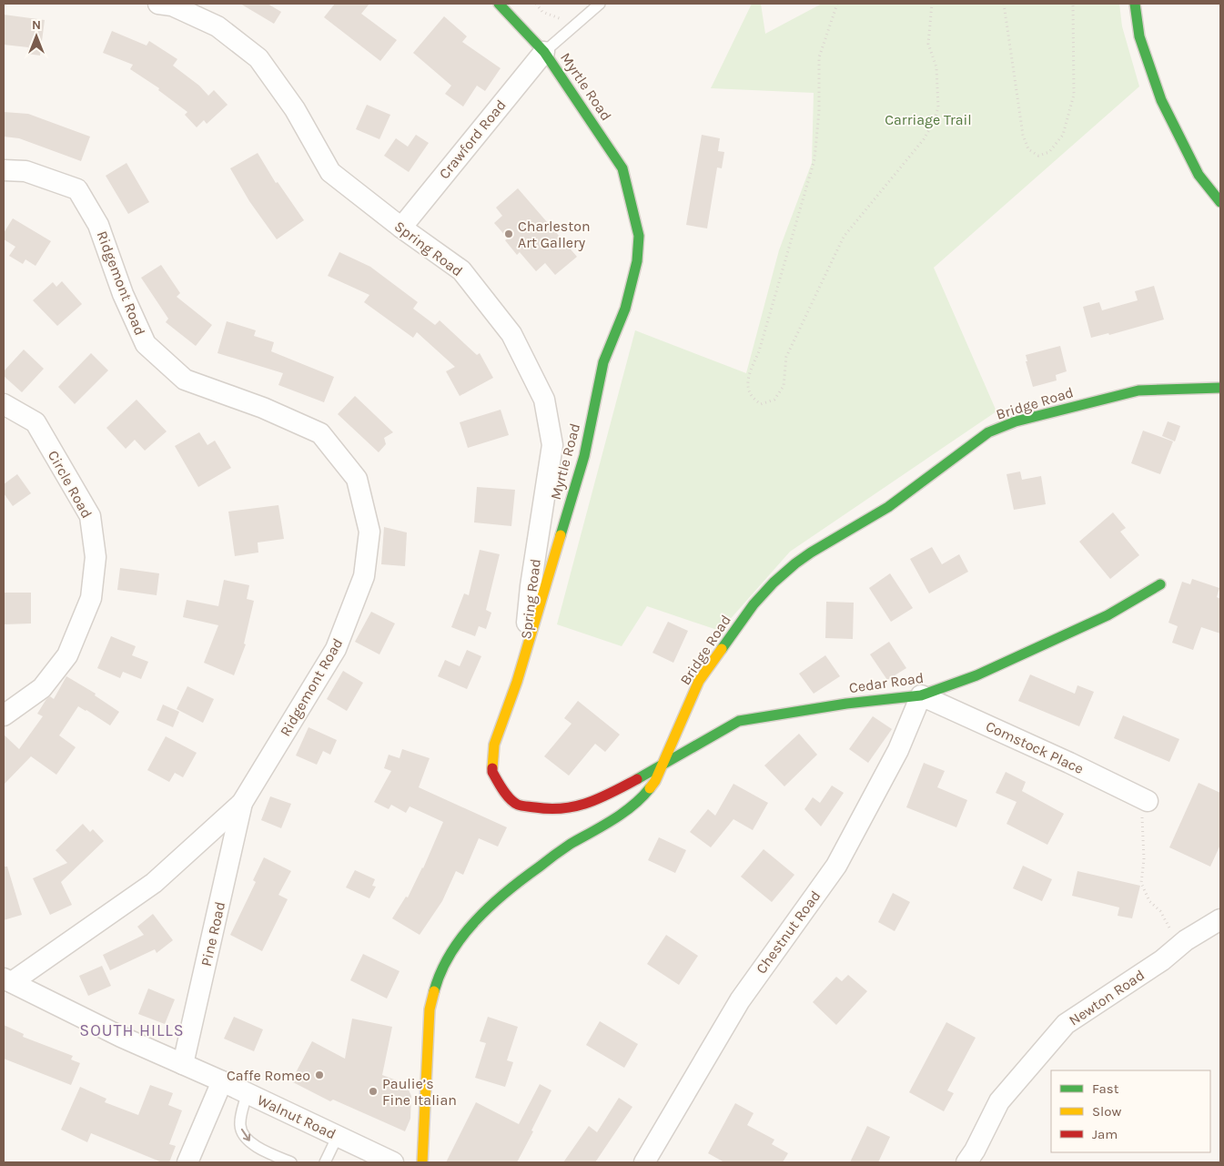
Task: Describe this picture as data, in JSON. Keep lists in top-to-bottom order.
{
  "streets": {
    "street": [
      "Myrtle Road",
      "Crawford Road",
      "Spring Road",
      "Ridgemont Road",
      "Bridge Road",
      "Circle Road",
      "Cedar Road",
      "Comstock Place",
      "Chestnut Road",
      "Pine Road",
      "Newton Road",
      "Walnut Road"
    ]
  },
  "crossings": [
    ["Myrtle Road", "Crawford Road"],
    ["Myrtle Road", "Spring Road"],
    ["Myrtle Road", "Bridge Road"],
    ["Myrtle Road", "Cedar Road"],
    ["Crawford Road", "Spring Road"],
    ["Ridgemont Road", "Pine Road"],
    ["Ridgemont Road", "Walnut Road"],
    ["Bridge Road", "Cedar Road"],
    ["Cedar Road", "Comstock Place"],
    ["Cedar Road", "Chestnut Road"],
    ["Comstock Place", "Chestnut Road"],
    ["Pine Road", "Walnut Road"]
  ],
  "districts": ["SOUTH HILLS"],
  "parks": ["Carriage Trail"],
  "places": ["Charleston Art Gallery", "Caffe Romeo", "Paulie’s Fine Italian"],
  "legend": ["Fast", "Slow", "Jam"],
  "north": "top"
}
